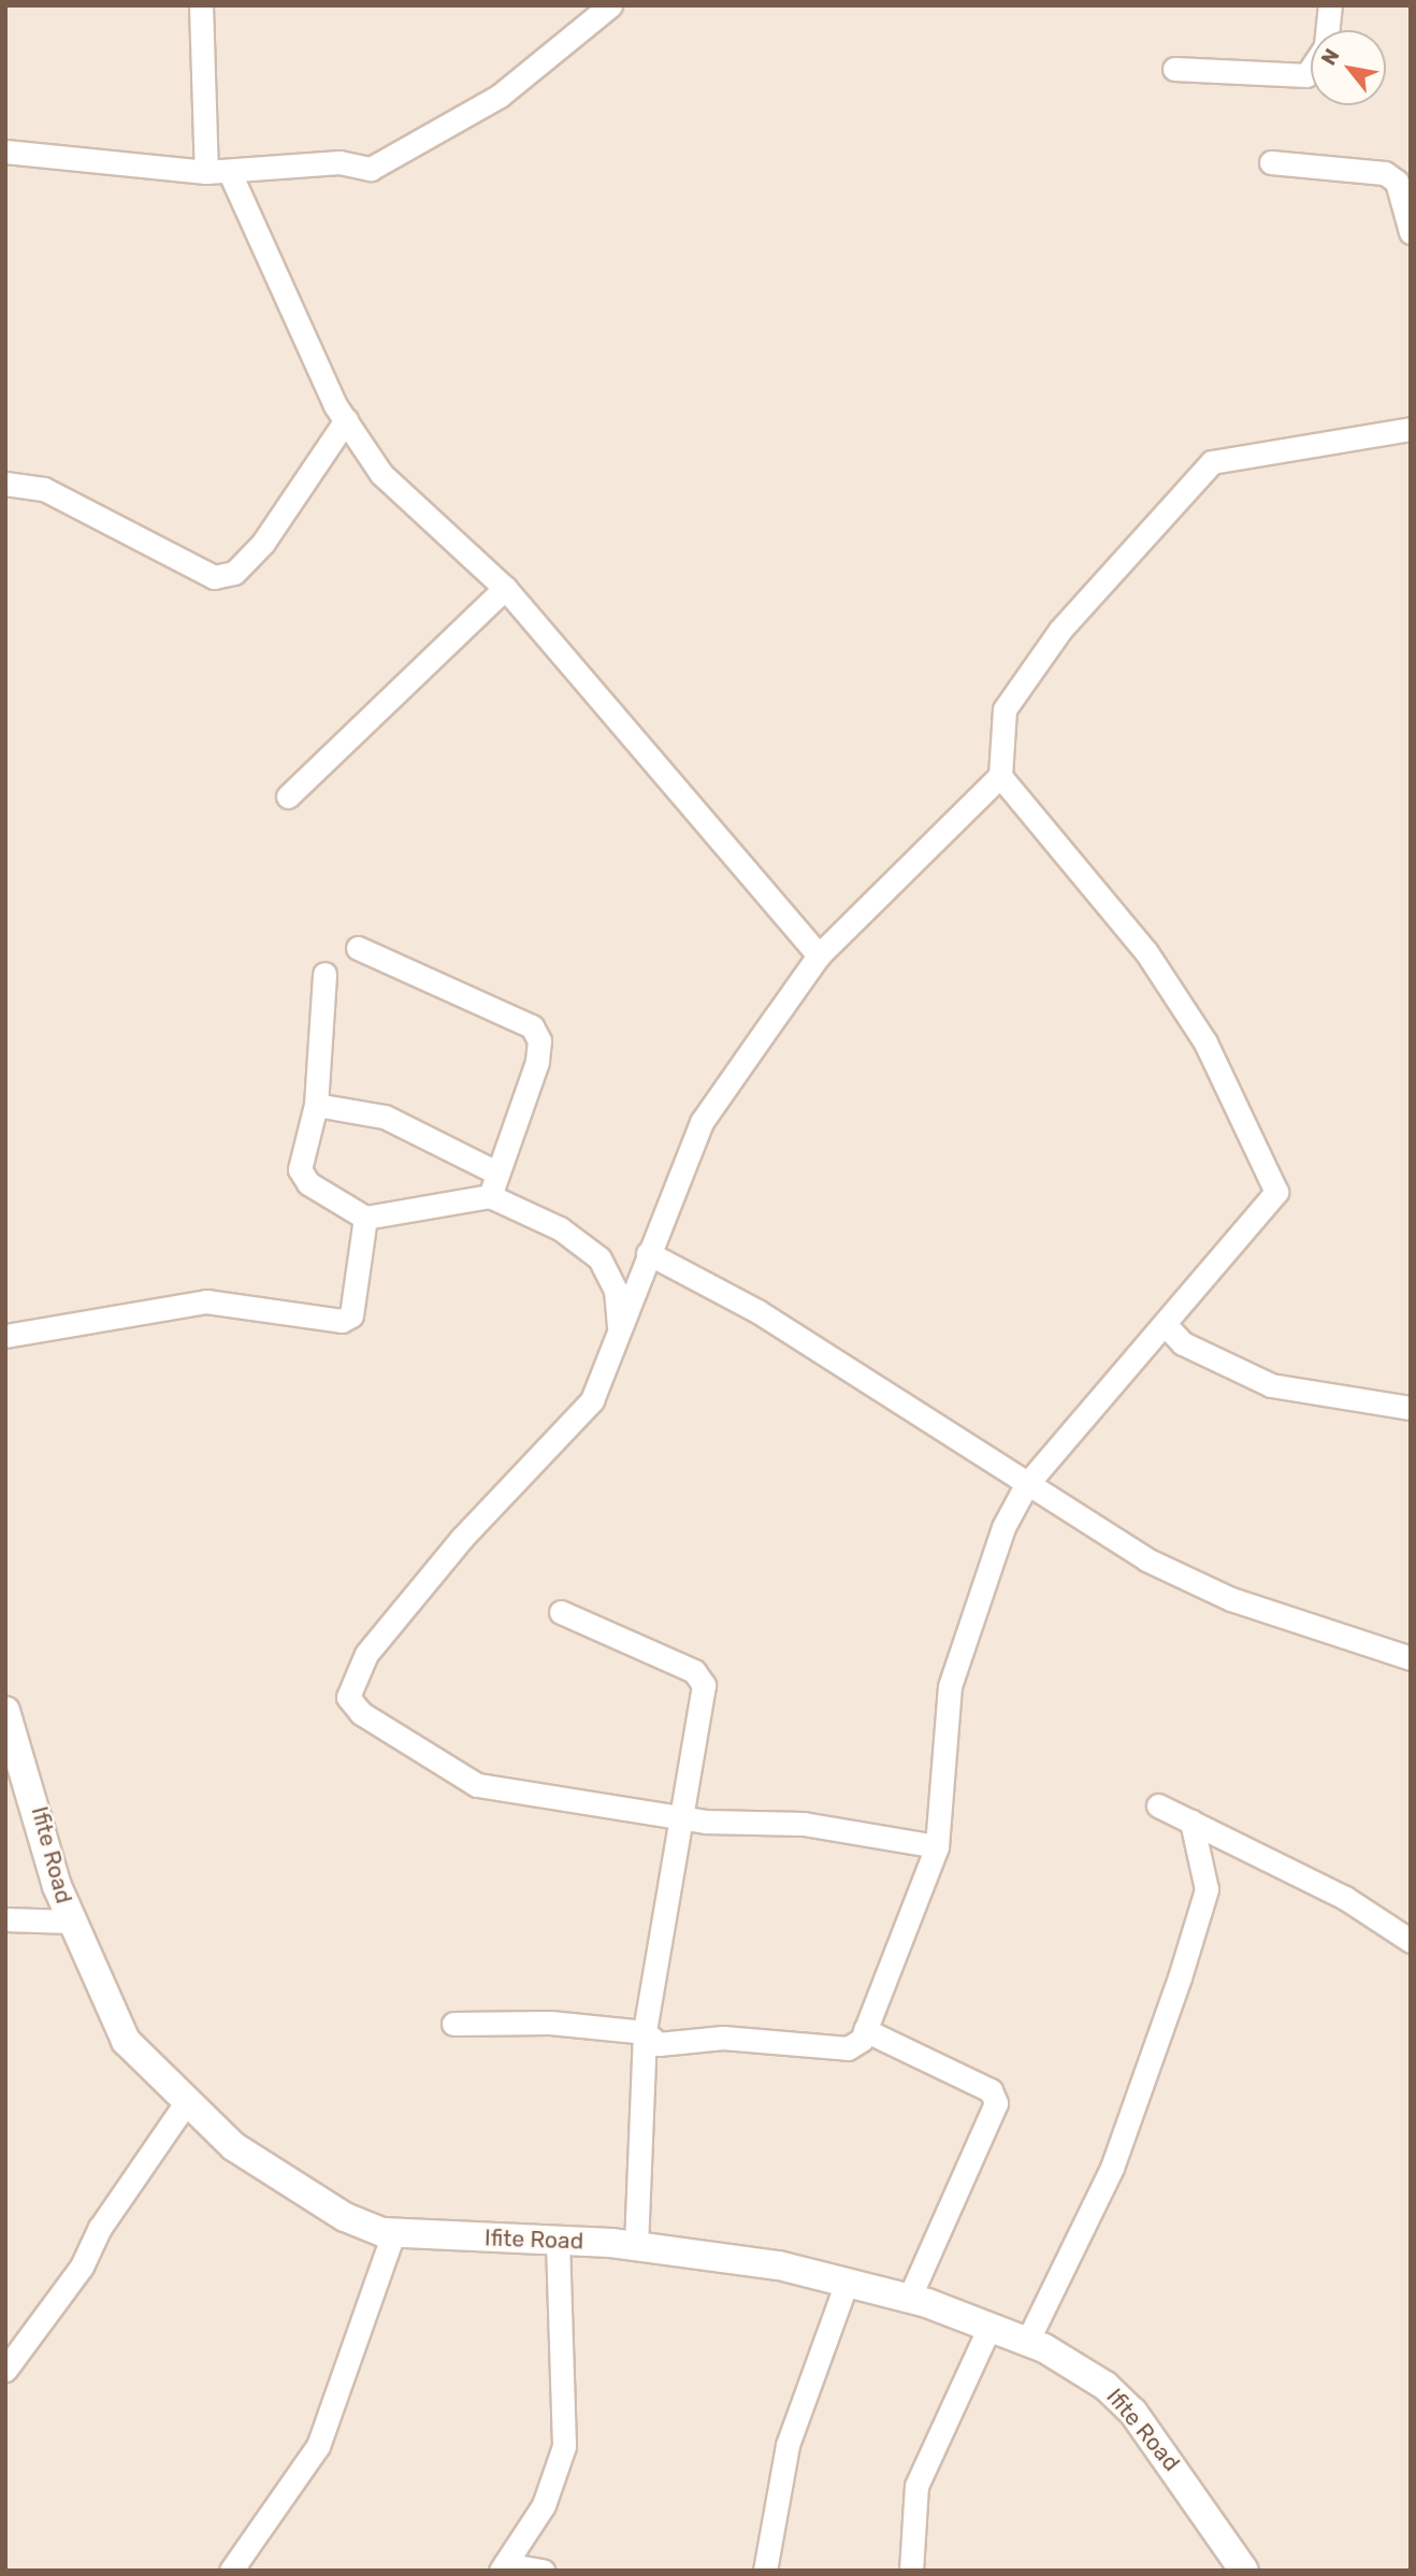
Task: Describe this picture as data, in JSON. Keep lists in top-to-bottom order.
{
  "streets": {
    "street": ["Ifite Road"]
  },
  "north": "top left"
}
